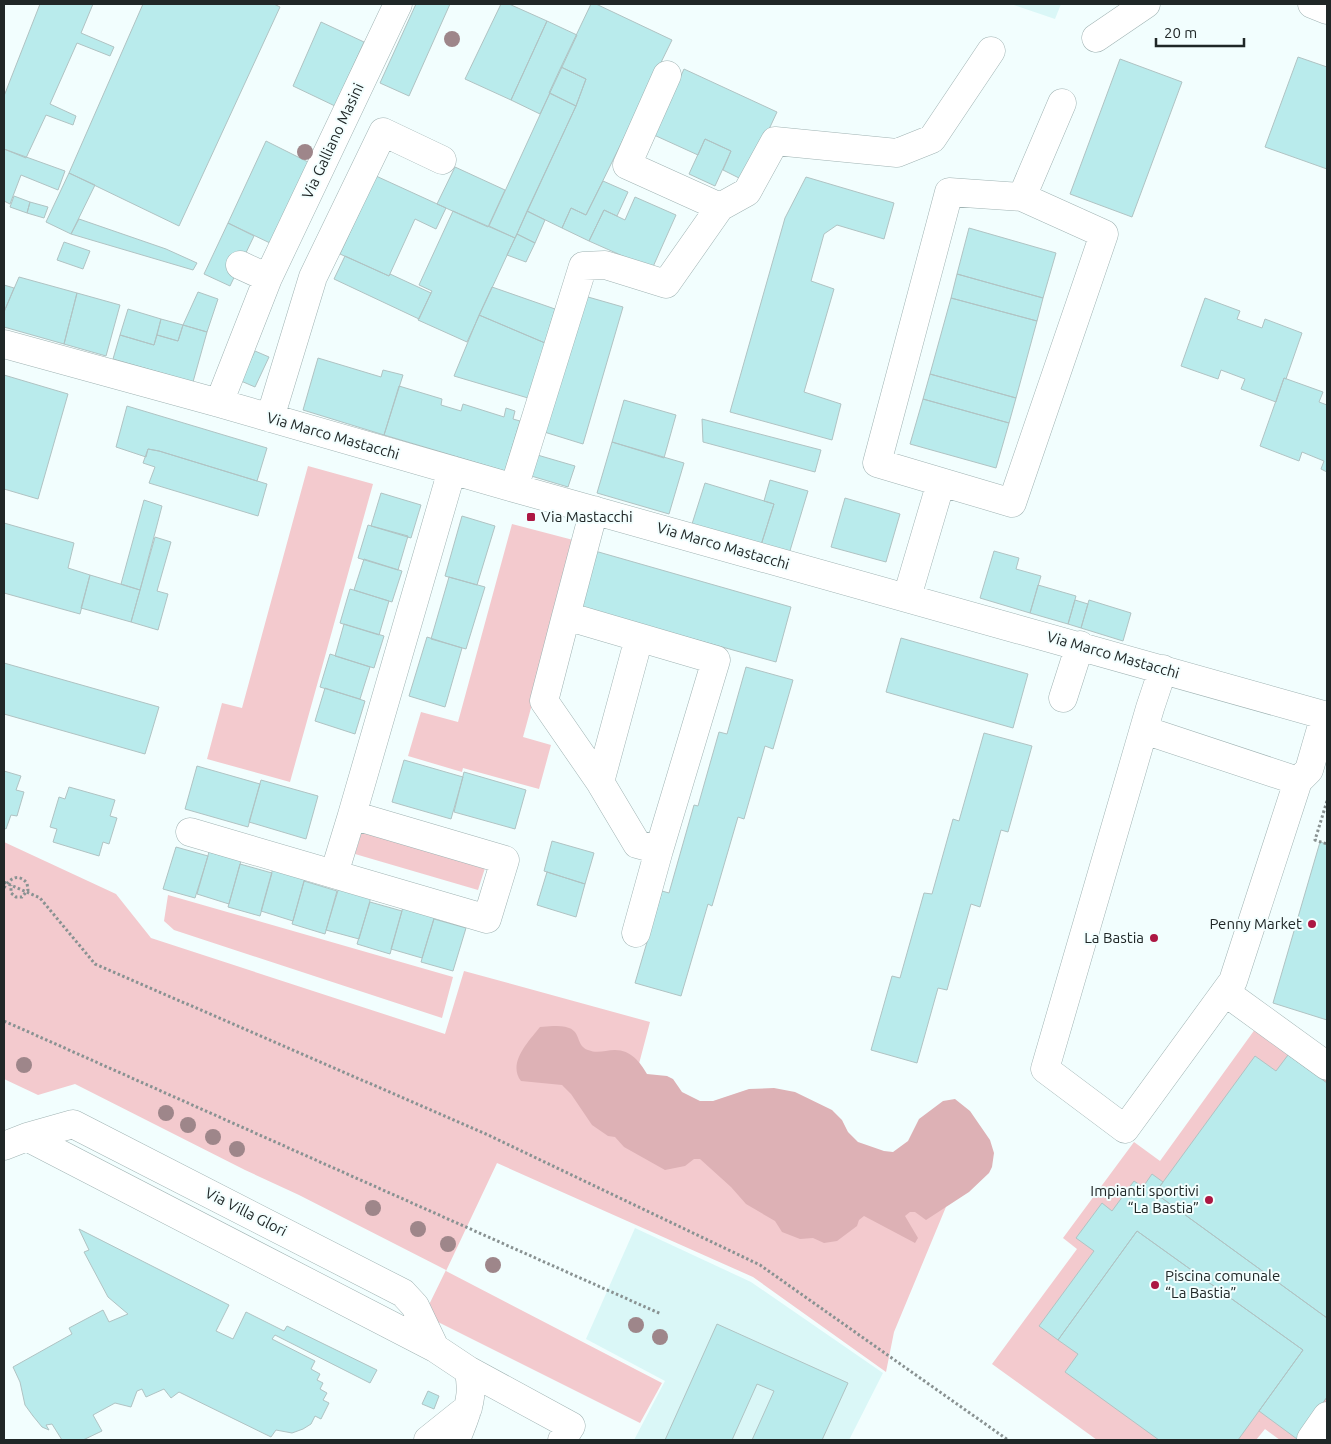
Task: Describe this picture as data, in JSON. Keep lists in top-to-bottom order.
{
  "streets": {
    "street": ["Via Galliano Masini", "Via Marco Mastacchi", "Via Villa Glori"]
  },
  "crossings": [
    ["Via Galliano Masini", "Via Marco Mastacchi"]
  ],
  "places": {
    "transit": ["Via Mastacchi"],
    "other": [
      "Penny Market",
      "La Bastia",
      "Impianti sportivi “La Bastia”",
      "Piscina comunale “La Bastia”"
    ]
  },
  "scale_bar": "20 m"
}
